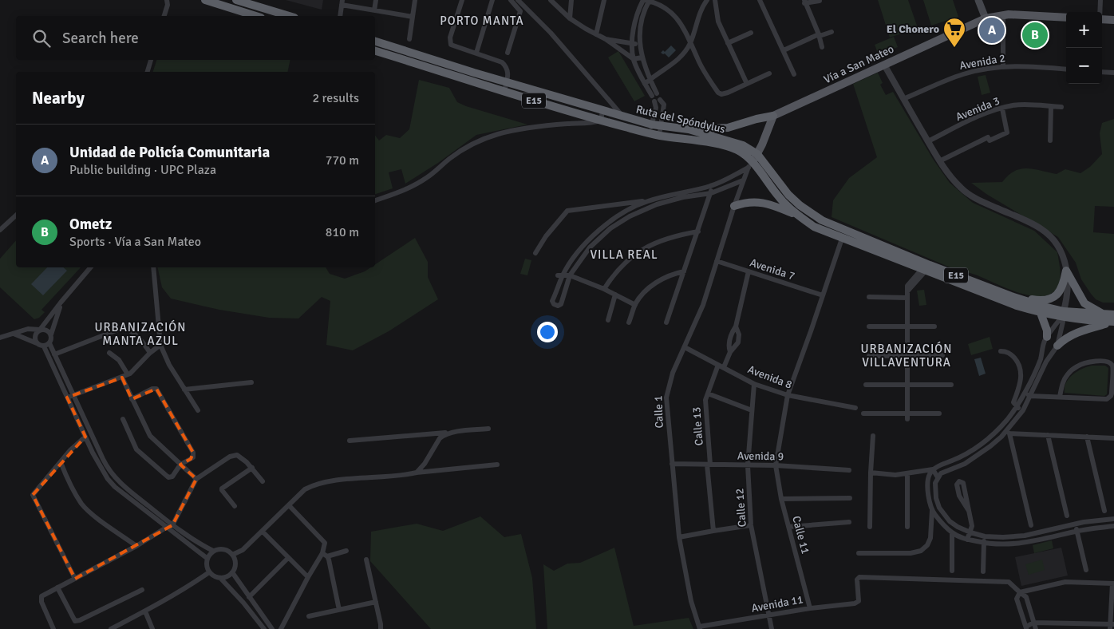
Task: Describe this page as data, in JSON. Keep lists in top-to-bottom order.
{
  "streets": {
    "highway": ["E15", "Ruta del Spóndylus"],
    "main road": ["Vía a San Mateo"],
    "street": [
      "Avenida 2",
      "Avenida 3",
      "Avenida 7",
      "Avenida 8",
      "Calle 1",
      "Calle 13",
      "Avenida 9",
      "Calle 12",
      "Calle 11",
      "Avenida 11"
    ]
  },
  "crossings": [
    ["Ruta del Spóndylus", "Calle 1"],
    ["Ruta del Spóndylus", "Calle 11"],
    ["Avenida 7", "Calle 1"],
    ["Avenida 7", "Calle 11"],
    ["Avenida 8", "Calle 1"],
    ["Avenida 8", "Calle 13"],
    ["Avenida 8", "Calle 12"],
    ["Avenida 8", "Calle 11"],
    ["Calle 1", "Avenida 9"],
    ["Calle 1", "Avenida 11"],
    ["Calle 13", "Avenida 9"],
    ["Avenida 9", "Calle 12"],
    ["Avenida 9", "Calle 11"],
    ["Calle 12", "Avenida 11"],
    ["Calle 11", "Avenida 11"]
  ],
  "districts": [
    "PORTO MANTA",
    "VILLA REAL",
    "URBANIZACIÓN MANTA AZUL",
    "URBANIZACIÓN VILLAVENTURA"
  ],
  "places": {
    "supermarket": ["El Chonero"]
  },
  "page": {
    "map_buttons": ["+", "−"],
    "pins": ["A", "B"],
    "search": "Search here",
    "heading": ["Nearby", "2 results"],
    "list": [
      {
        "mark": "A",
        "name": "Unidad de Policía Comunitaria",
        "note": "Public building · UPC Plaza",
        "value": "770 m"
      },
      {
        "mark": "B",
        "name": "Ometz",
        "note": "Sports · Vía a San Mateo",
        "value": "810 m"
      }
    ]
  }
}
